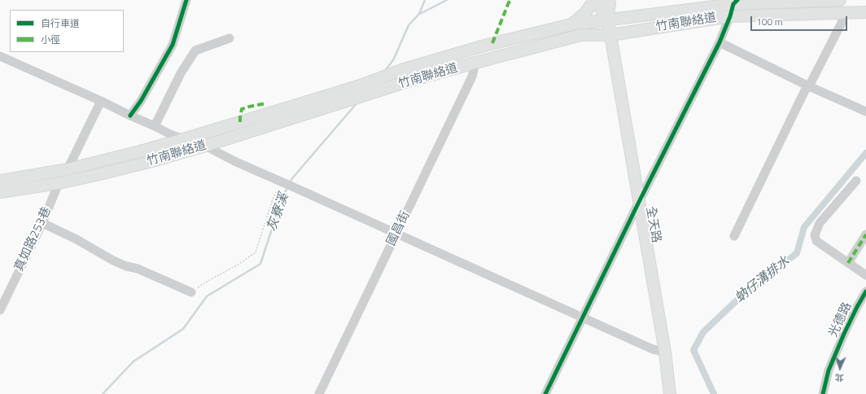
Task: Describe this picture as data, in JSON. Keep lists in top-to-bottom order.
{
  "streets": {
    "main road": ["竹南聯絡道", "全天路"],
    "street": ["國昌街", "真如路253巷", "光德路"]
  },
  "crossings": [
    ["竹南聯絡道", "全天路"],
    ["竹南聯絡道", "國昌街"],
    ["竹南聯絡道", "真如路253巷"]
  ],
  "water": ["灰寮溪", "蚋仔溝排水"],
  "legend": ["自行車道", "小徑"],
  "scale_bar": "100 m",
  "north": "bottom"
}
